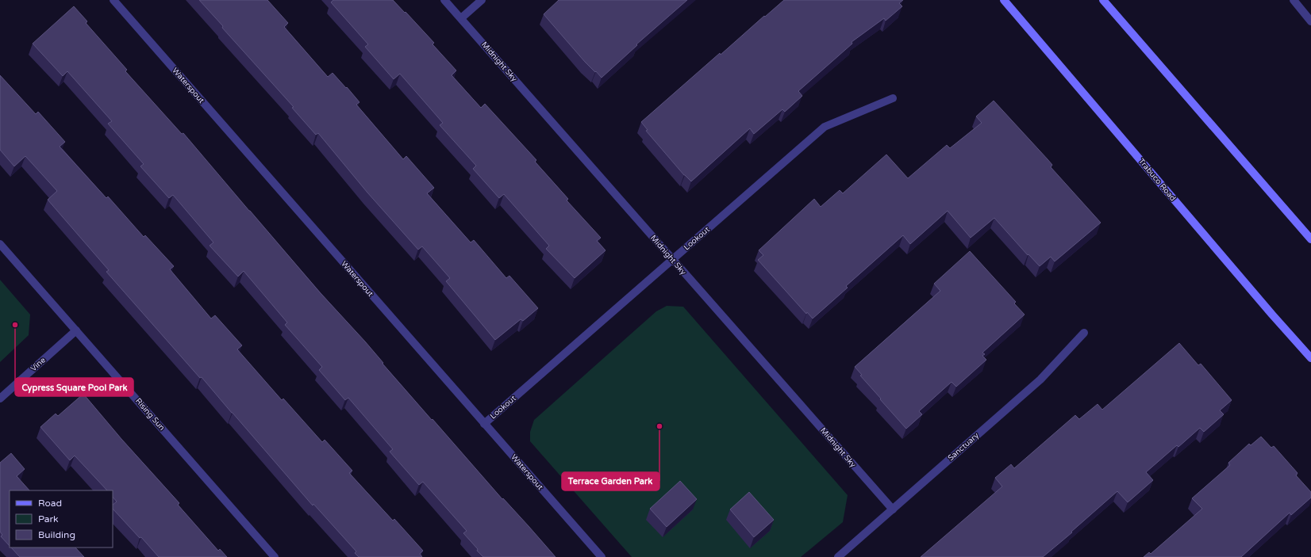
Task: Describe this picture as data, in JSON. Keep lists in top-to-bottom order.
{
  "streets": {
    "main road": ["Trabuco Road"],
    "street": [
      "Midnight Sky",
      "Waterspout",
      "Lookout",
      "Vine",
      "Rising Sun",
      "Sanctuary"
    ]
  },
  "crossings": [
    ["Midnight Sky", "Lookout"],
    ["Midnight Sky", "Sanctuary"],
    ["Waterspout", "Lookout"],
    ["Vine", "Rising Sun"]
  ],
  "places": ["Cypress Square Pool Park", "Terrace Garden Park"],
  "legend": ["Road", "Park", "Building"]
}
